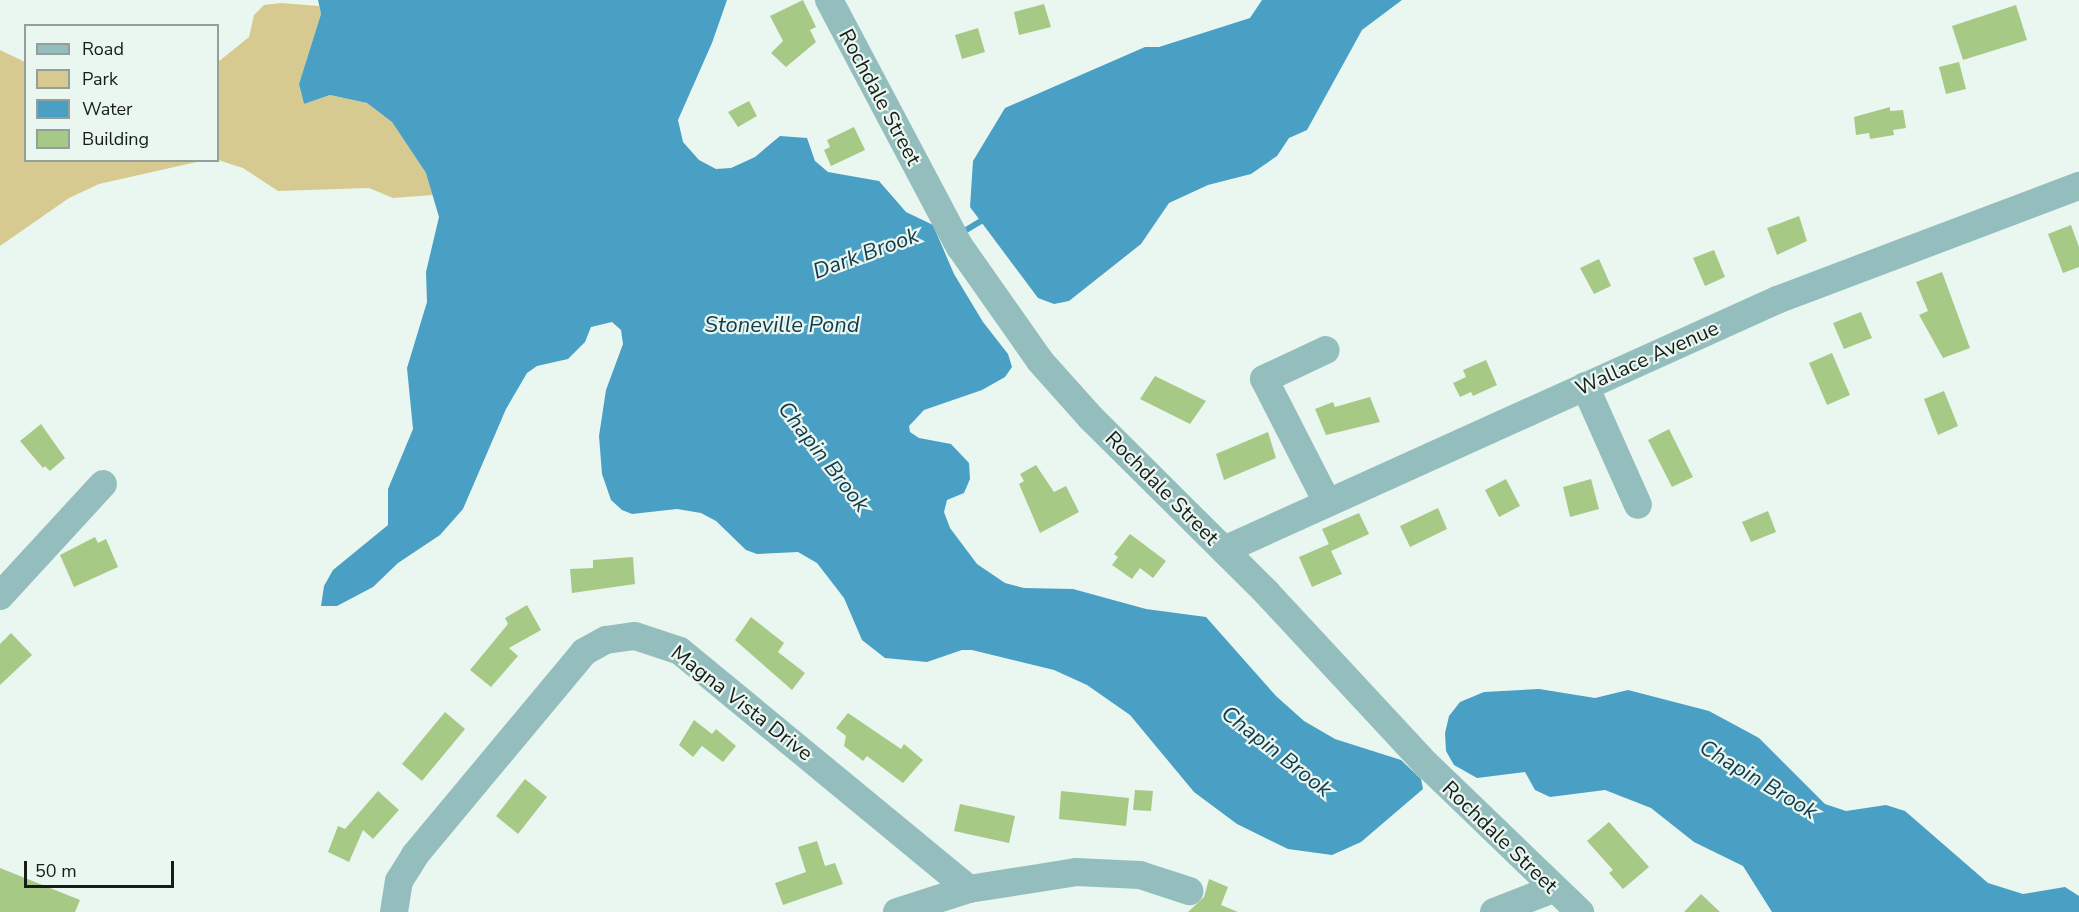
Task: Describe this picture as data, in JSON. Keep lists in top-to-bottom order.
{
  "streets": {
    "street": ["Rochdale Street", "Wallace Avenue", "Magna Vista Drive"]
  },
  "crossings": [
    ["Rochdale Street", "Wallace Avenue"]
  ],
  "water": ["Dark Brook", "Stoneville Pond", "Chapin Brook"],
  "legend": [
    "Road",
    "Park",
    "Water",
    "Building"
  ],
  "scale_bar": "50 m"
}
